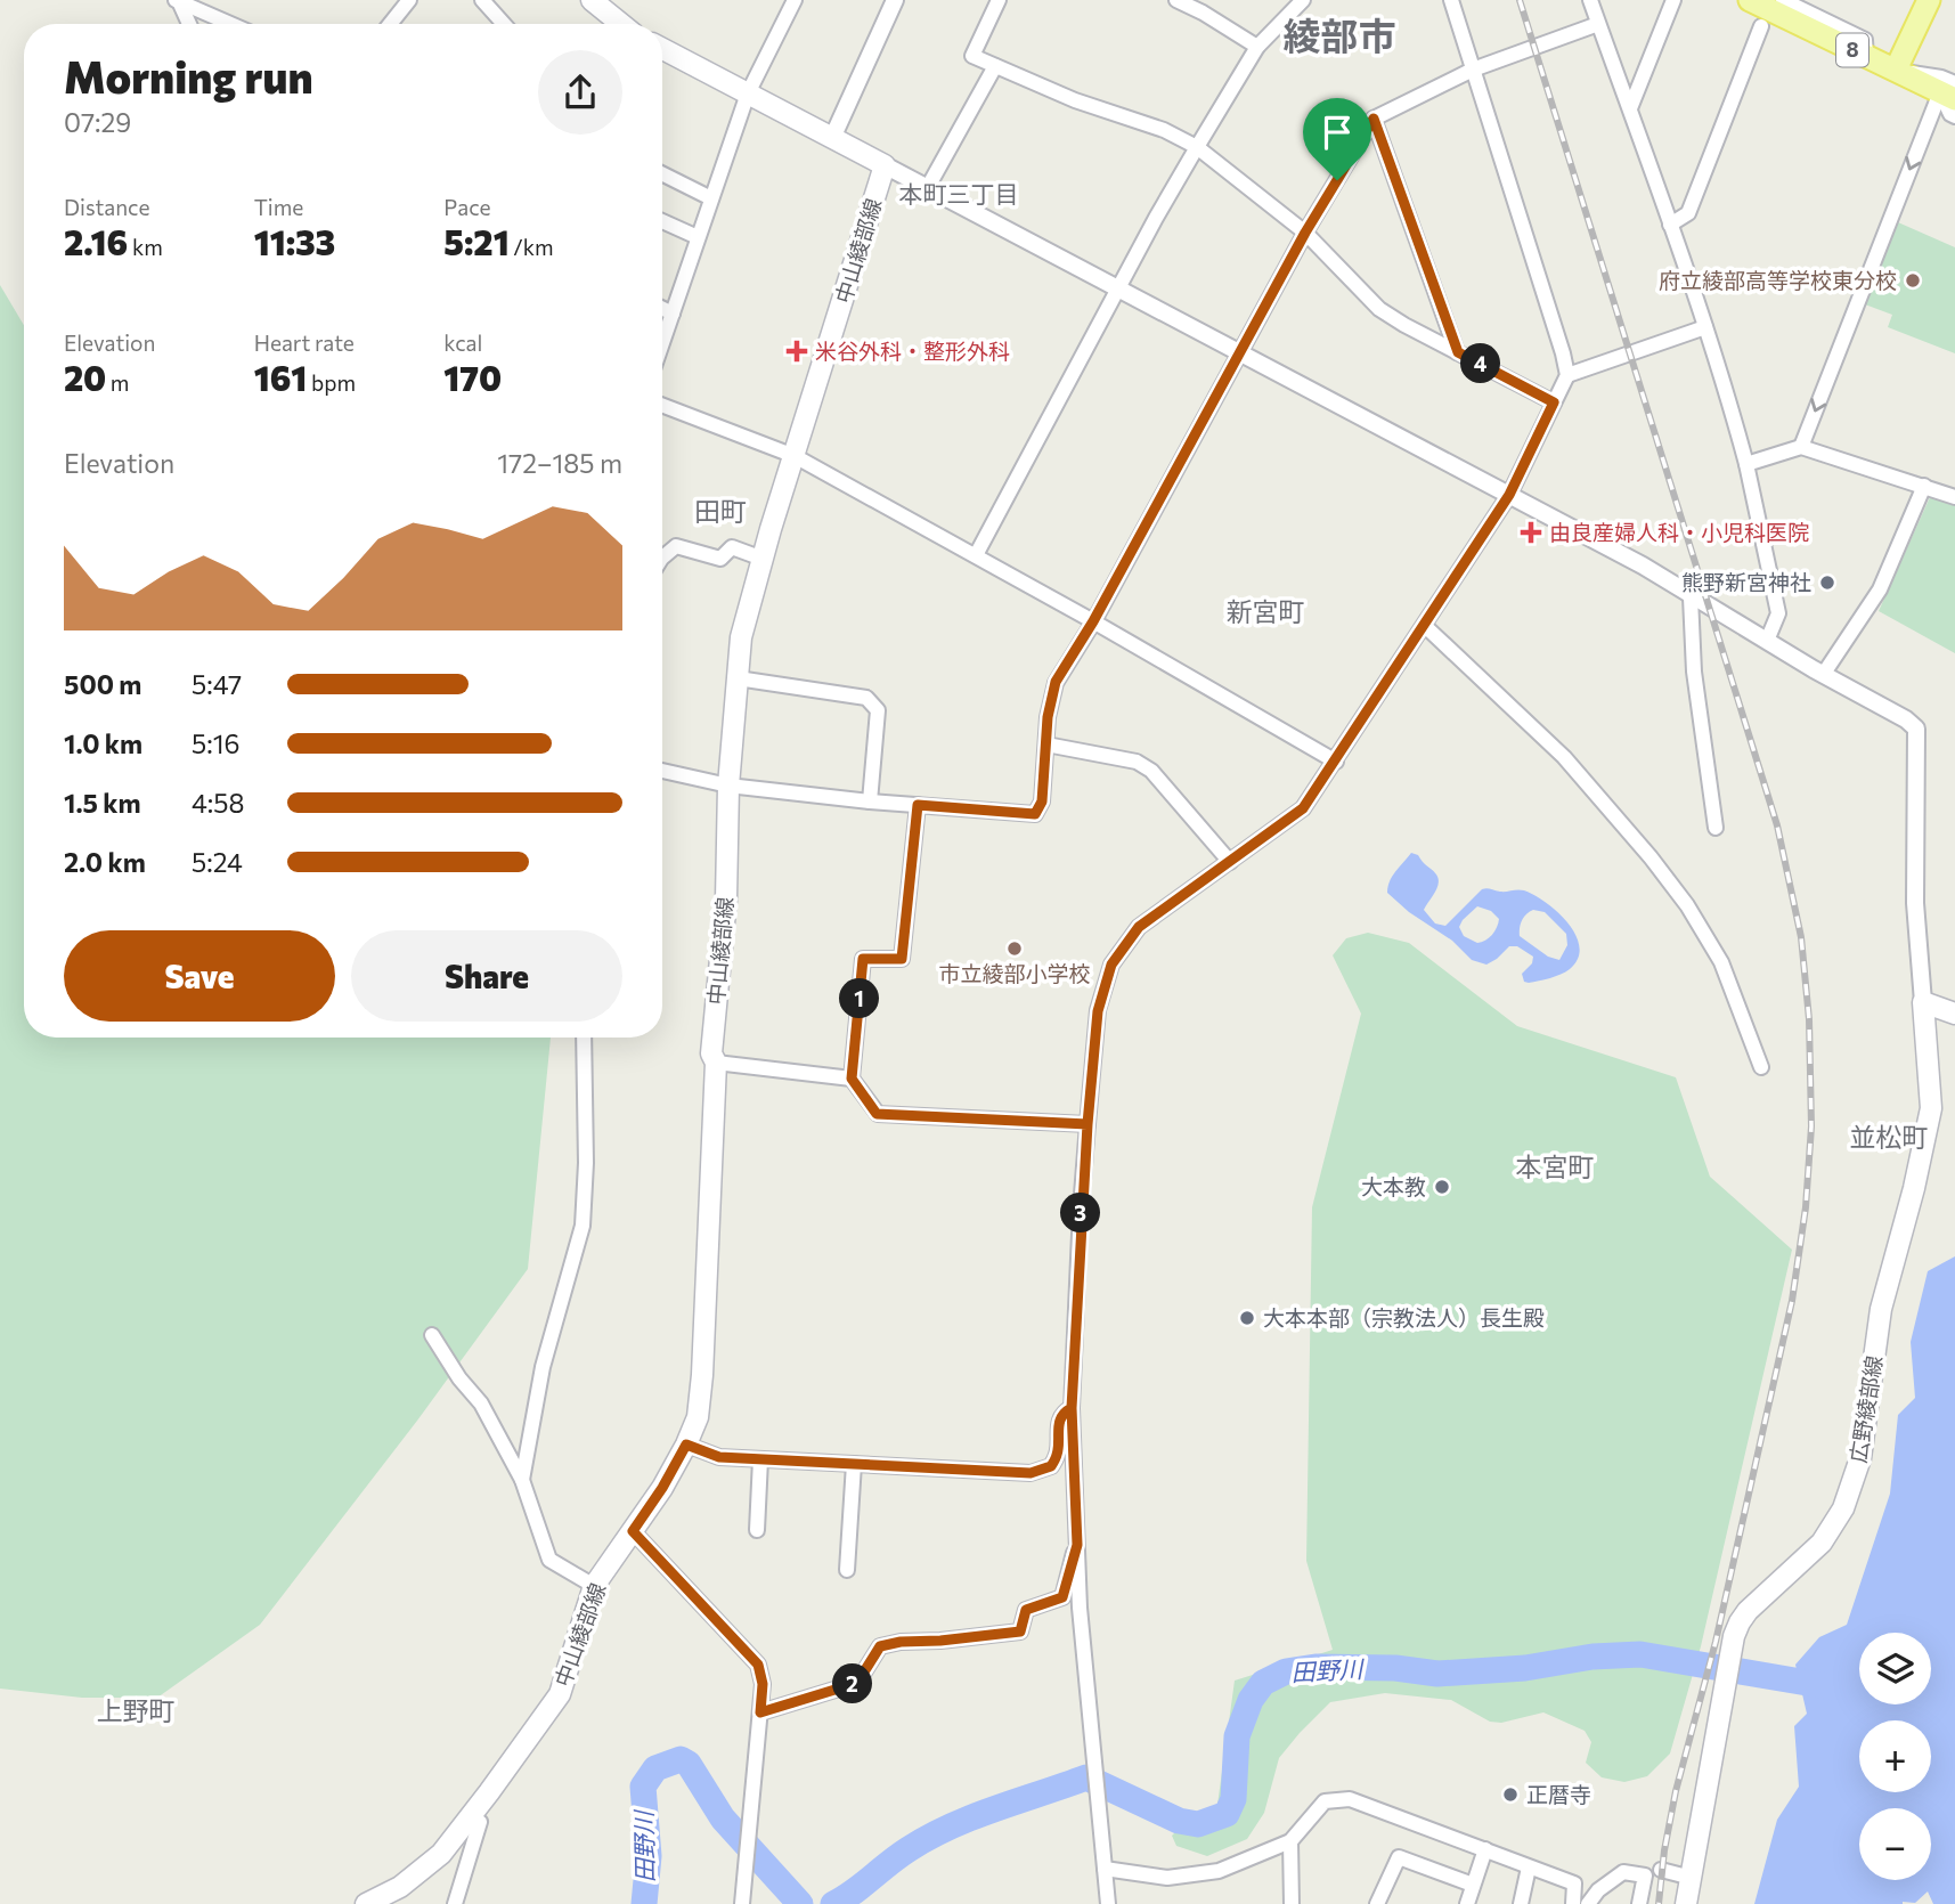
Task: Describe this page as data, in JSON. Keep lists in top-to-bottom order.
{
  "streets": {
    "main road": ["8", "中山綾部線", "広野綾部線"]
  },
  "districts": [
    "綾部市",
    "本町三丁目",
    "田町",
    "新宮町",
    "並松町",
    "本宮町",
    "上野町"
  ],
  "water": ["田野川"],
  "places": {
    "other": [
      "府立綾部高等学校東分校",
      "熊野新宮神社",
      "市立綾部小学校",
      "大本教",
      "大本本部（宗教法人）長生殿",
      "正暦寺"
    ],
    "health": ["米谷外科・整形外科", "由良産婦人科・小児科医院"]
  },
  "page": {
    "heading": ["Morning run", "07:29"],
    "stats": [
      ["Distance", "2.16 km"],
      ["Time", "11:33"],
      ["Pace", "5:21 /km"],
      ["Elevation", "20 m"],
      ["Heart rate", "161 bpm"],
      ["kcal", "170"]
    ],
    "pins": [
      "4",
      "1",
      "3",
      "2"
    ],
    "chart": ["Elevation", "172–185 m"],
    "list": [
      {
        "name": "500 m",
        "note": "5:47"
      },
      {
        "name": "1.0 km",
        "note": "5:16"
      },
      {
        "name": "1.5 km",
        "note": "4:58"
      },
      {
        "name": "2.0 km",
        "note": "5:24"
      }
    ],
    "buttons": ["Save", "Share"],
    "map_buttons": ["+", "−"]
  }
}
